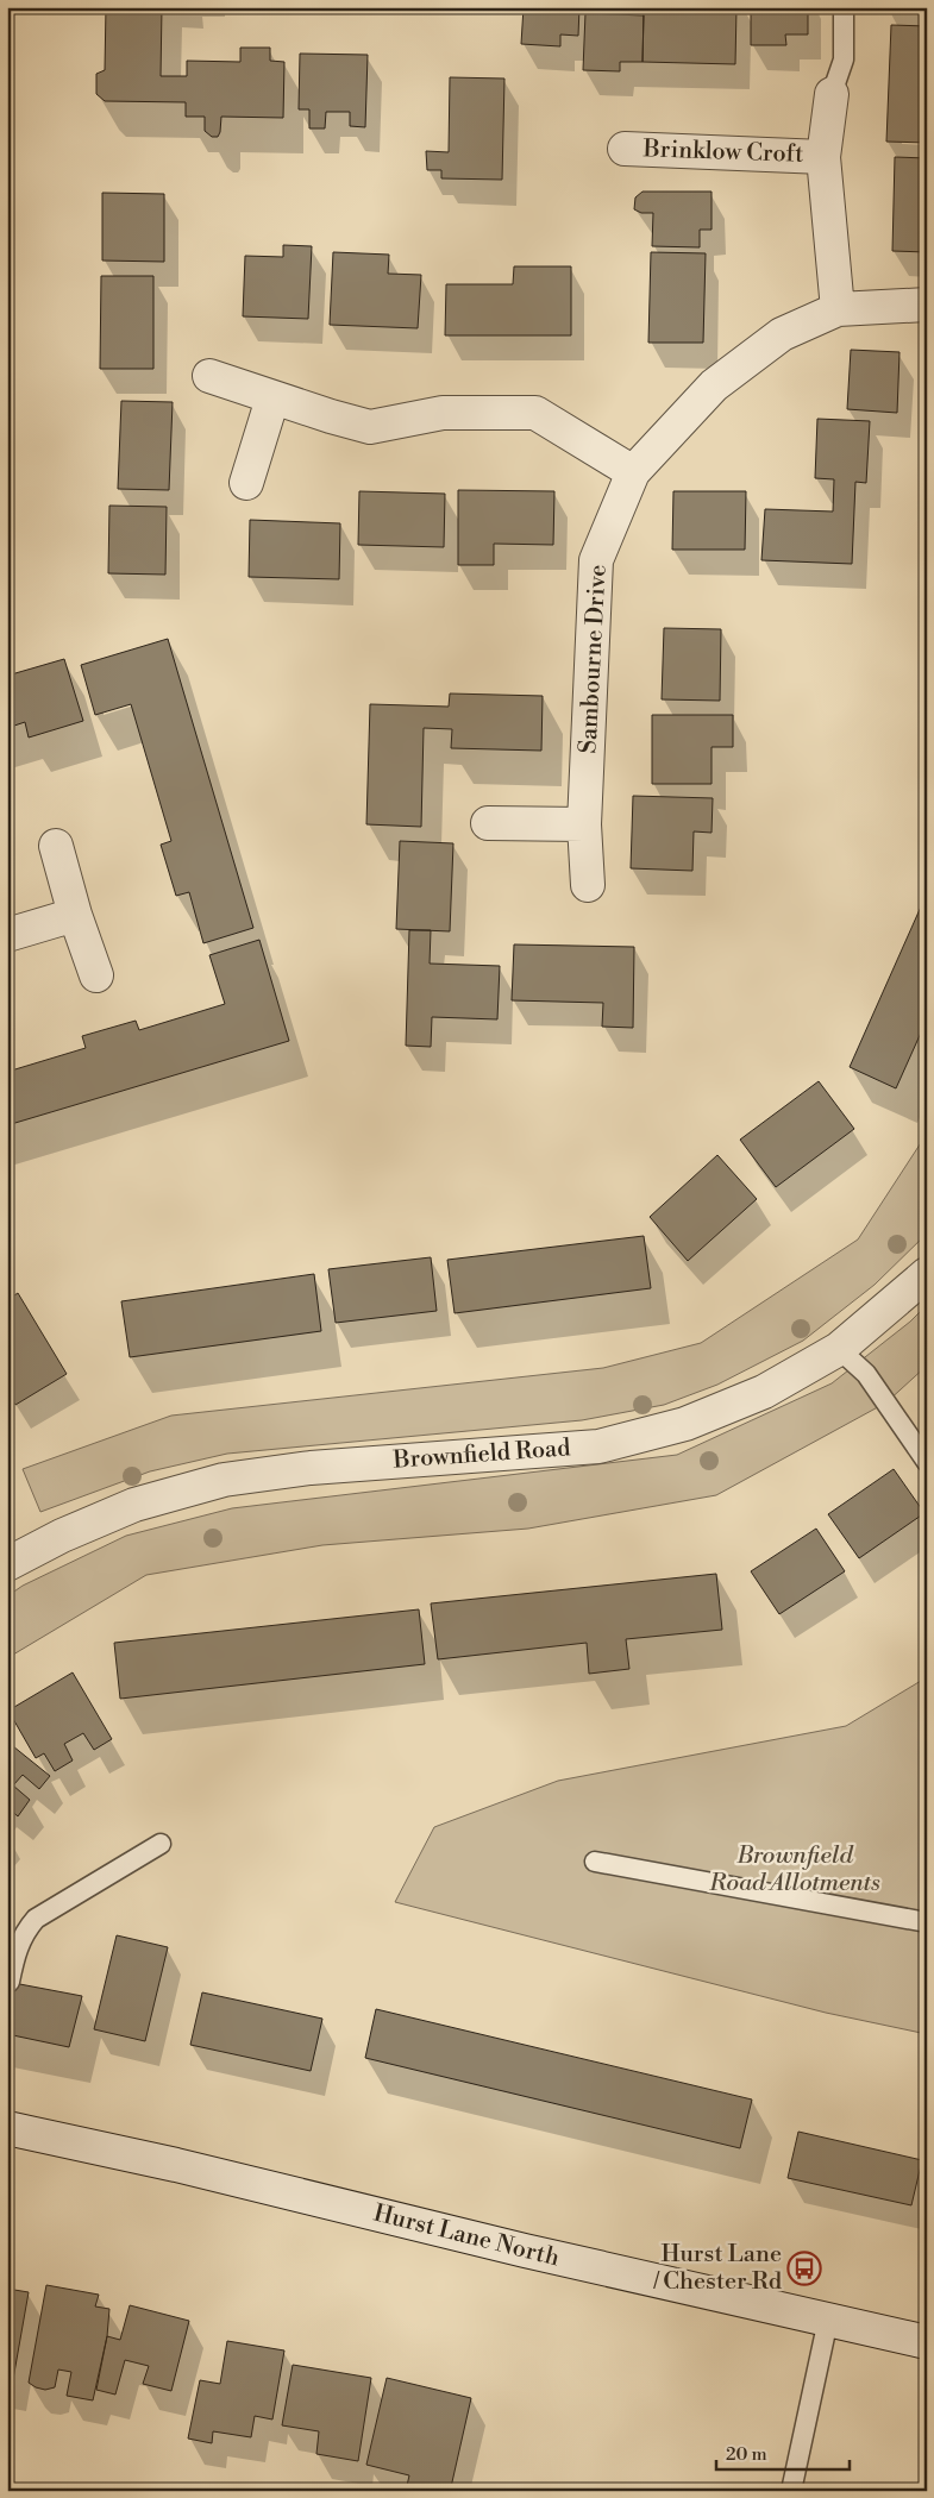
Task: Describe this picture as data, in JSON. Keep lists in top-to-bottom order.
{
  "streets": {
    "street": [
      "Brinklow Croft",
      "Sambourne Drive",
      "Brownfield Road",
      "Hurst Lane North"
    ]
  },
  "crossings": [
    ["Brinklow Croft", "Sambourne Drive"]
  ],
  "parks": ["Brownfield Road Allotments"],
  "places": {
    "bus stop": ["Hurst Lane / Chester Rd"]
  },
  "scale_bar": "20 m"
}
